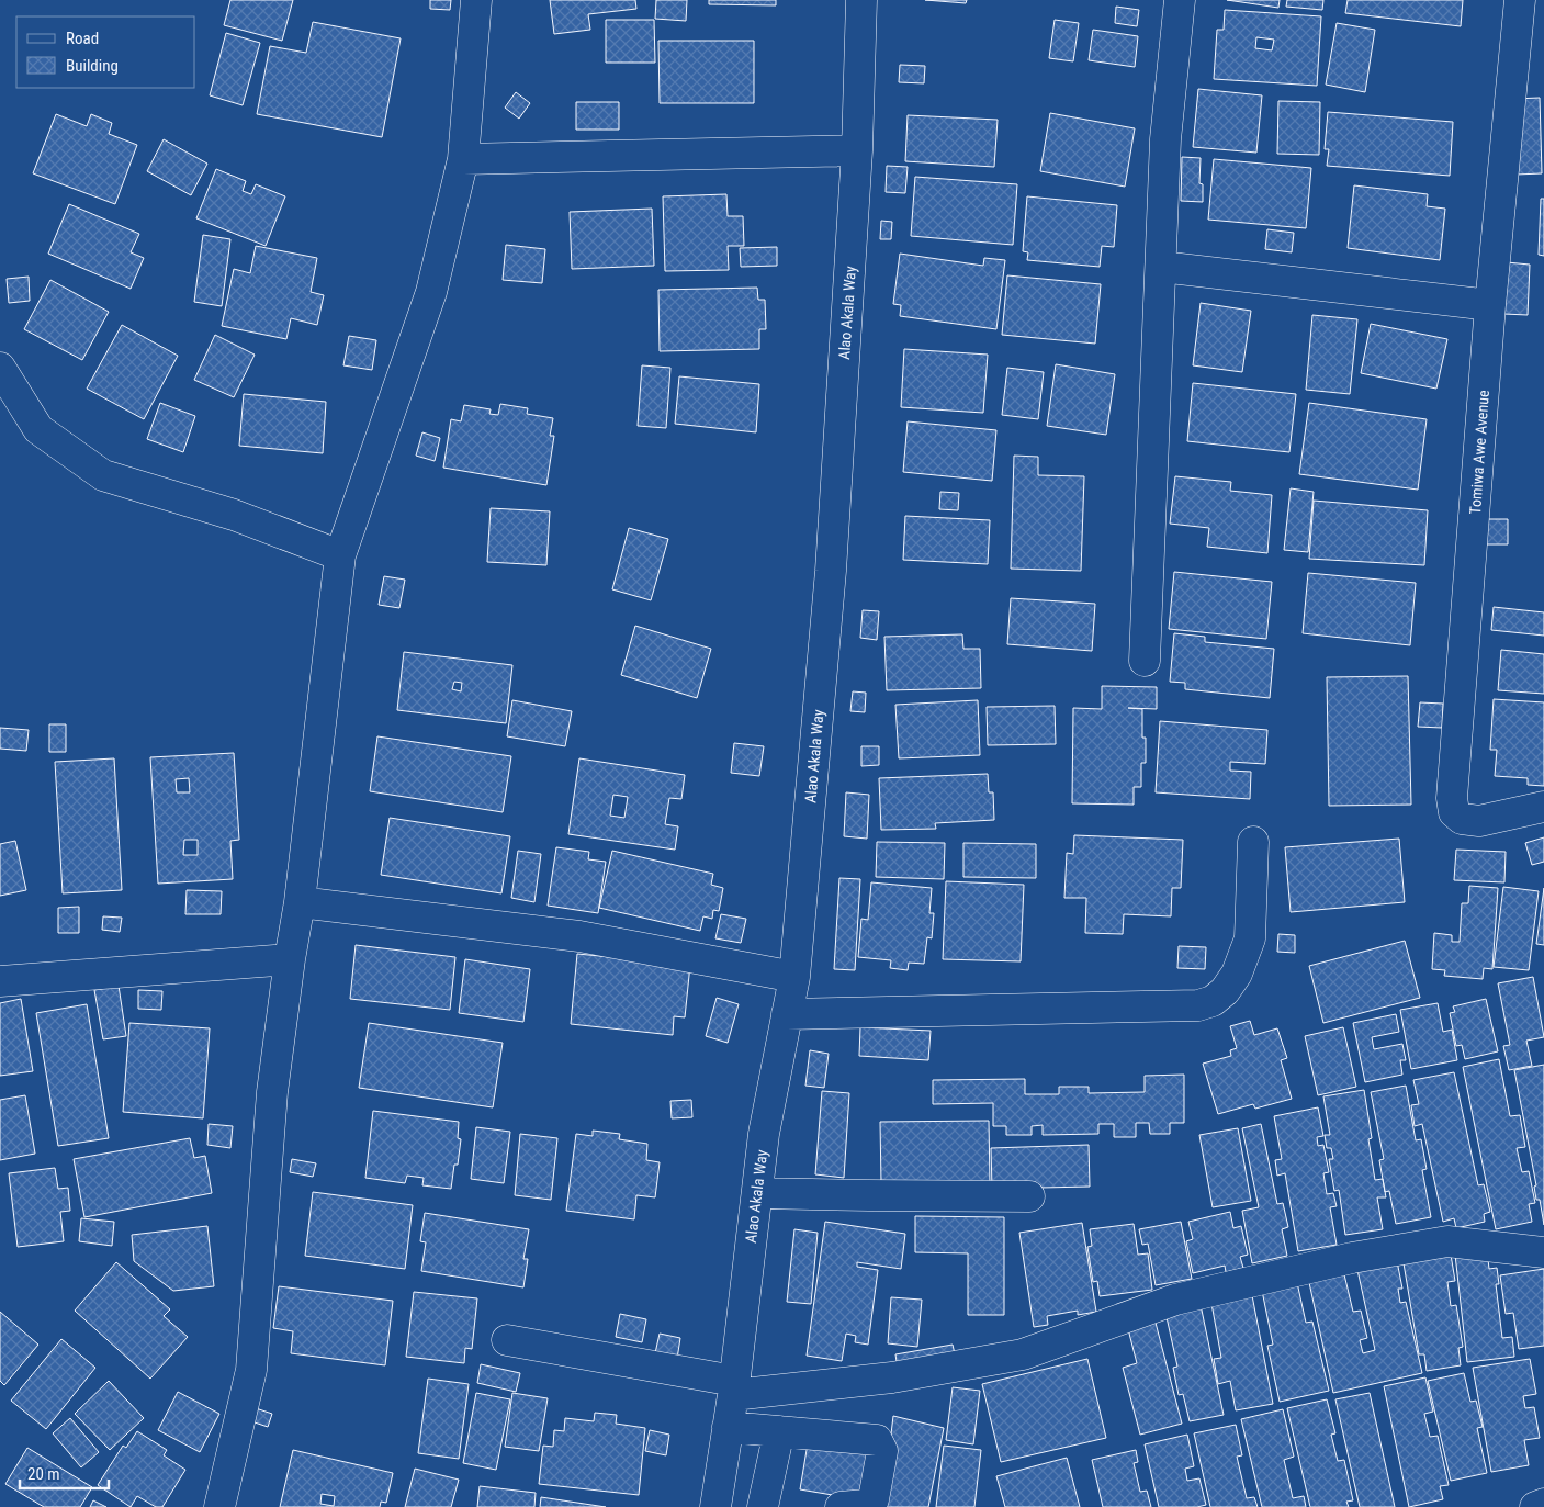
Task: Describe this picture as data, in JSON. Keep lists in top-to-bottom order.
{
  "streets": {
    "street": ["Alao Akala Way", "Tomiwa Awe Avenue"]
  },
  "legend": ["Road", "Building"],
  "scale_bar": "20 m"
}
